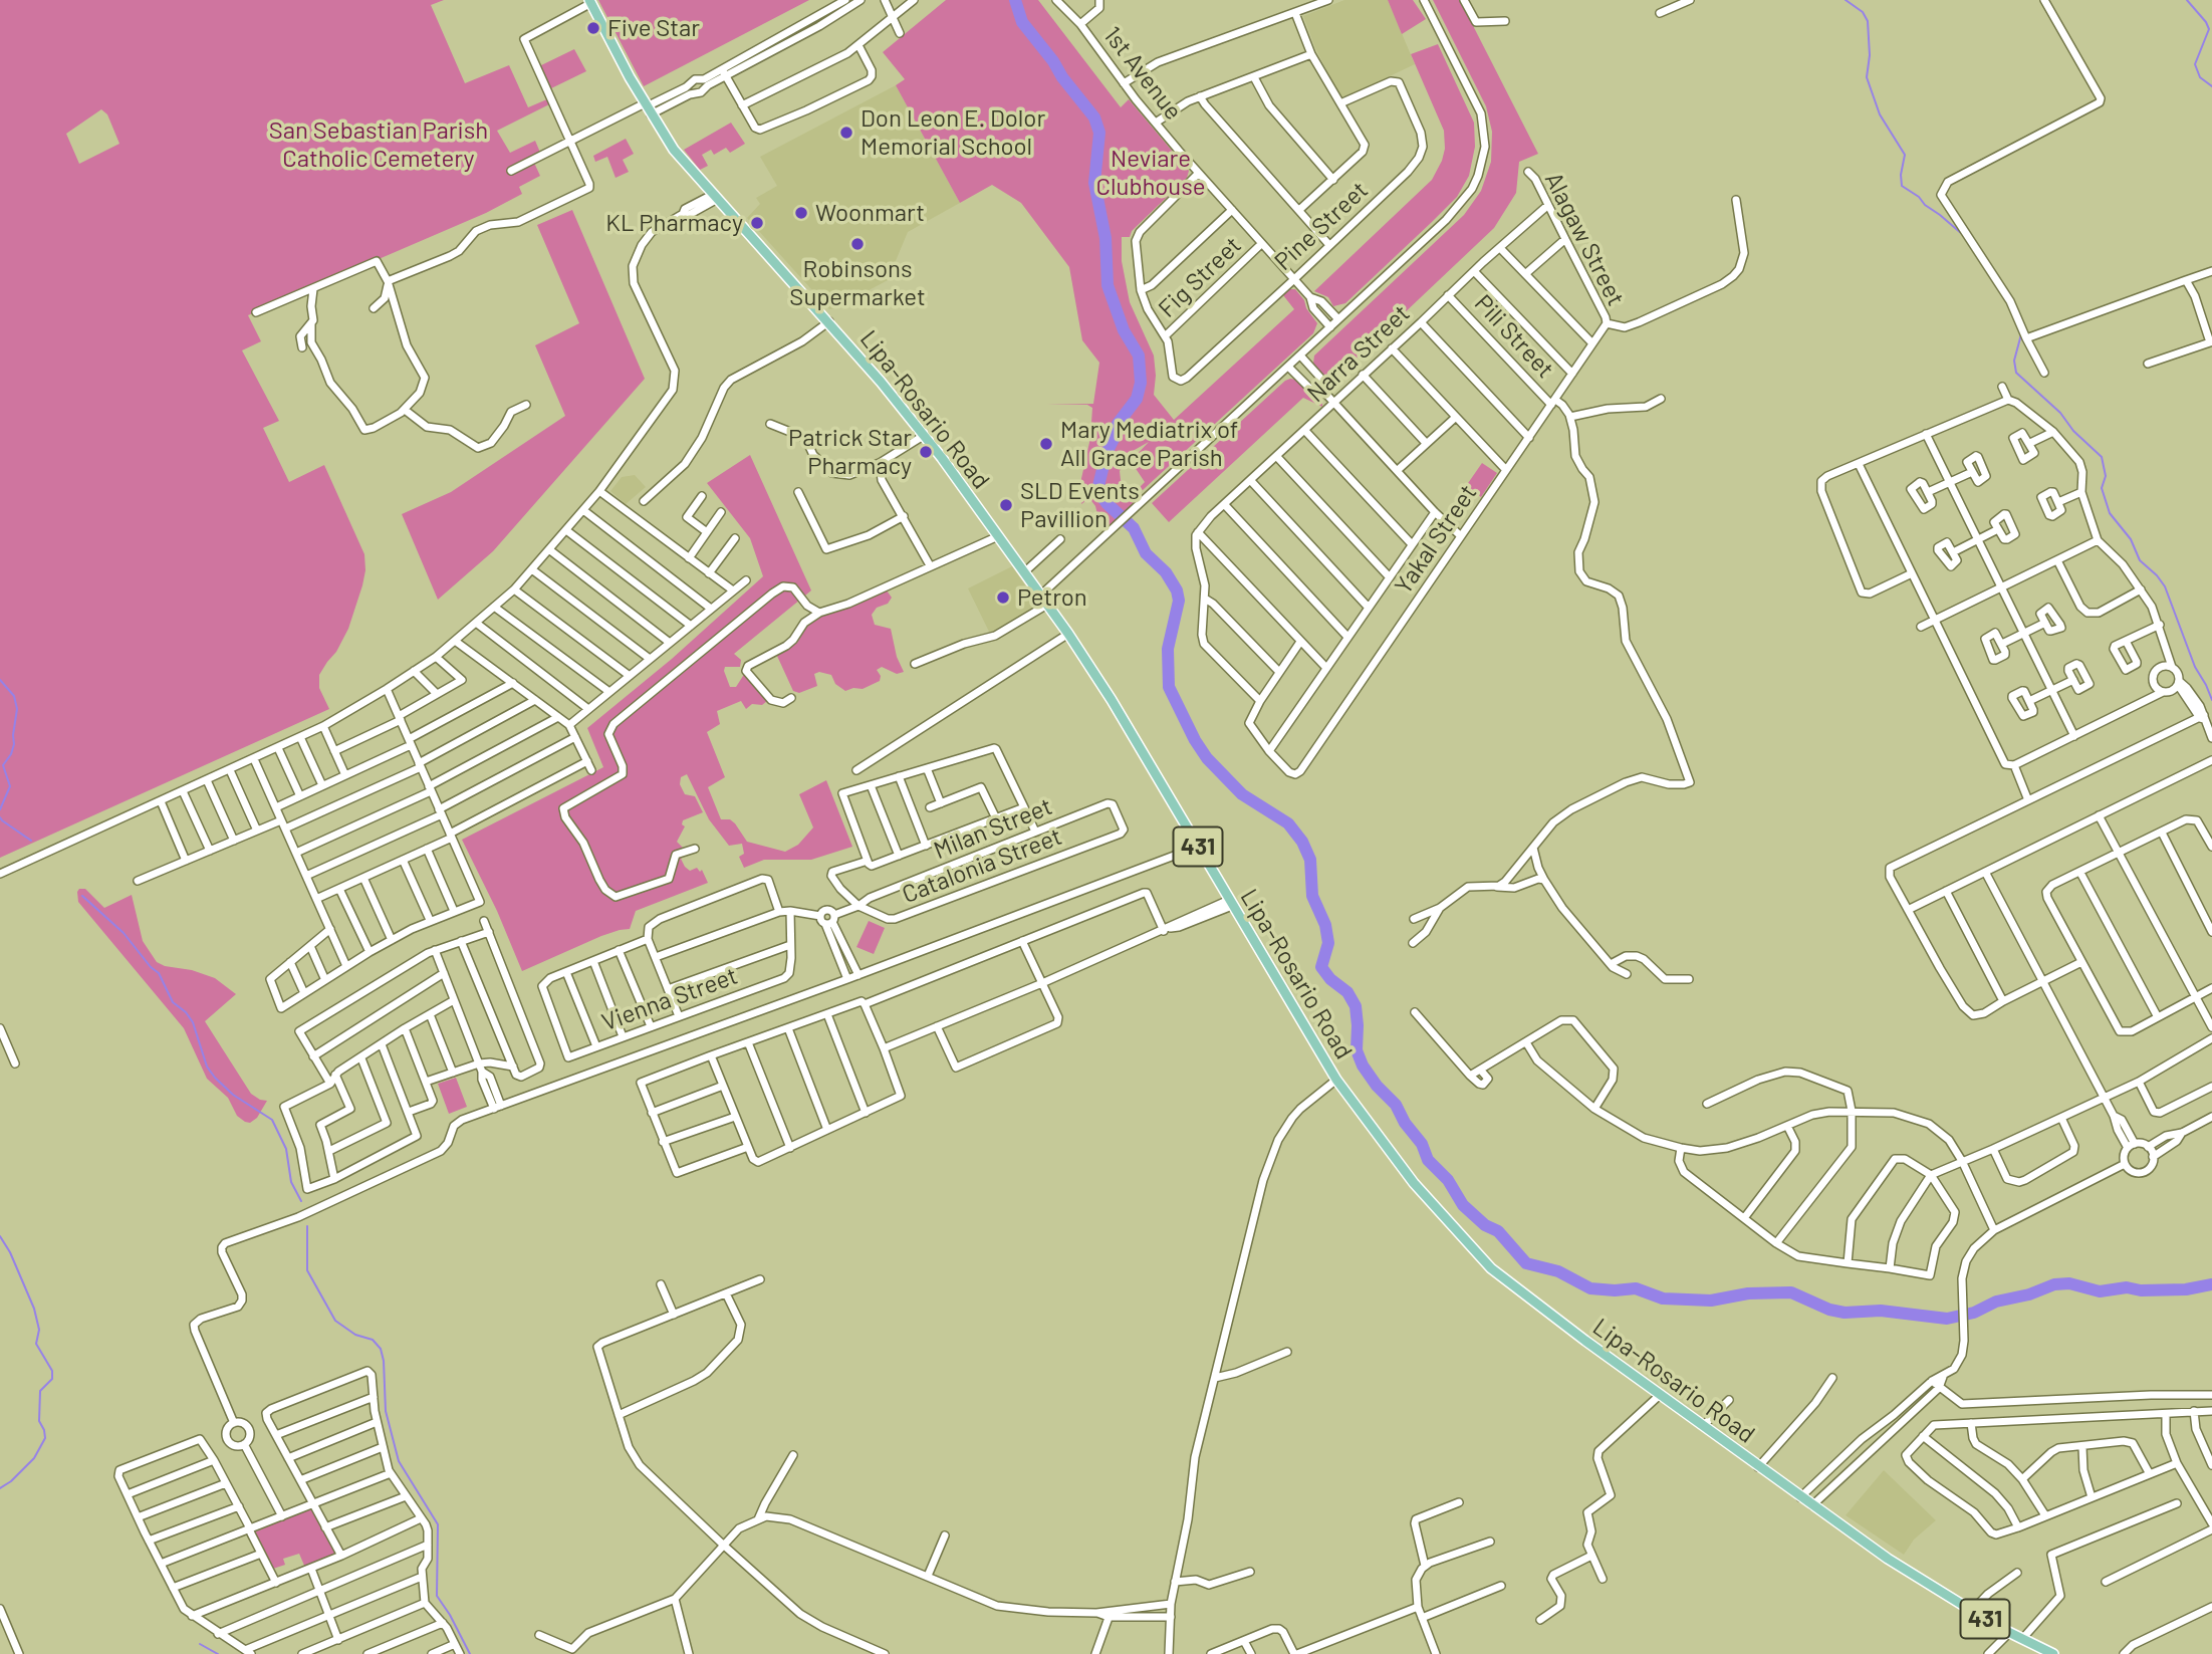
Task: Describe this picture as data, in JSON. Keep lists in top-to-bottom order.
{
  "streets": {
    "main road": ["Lipa-Rosario Road", "431"],
    "street": [
      "1st Avenue",
      "Pine Street",
      "Alagaw Street",
      "Fig Street",
      "Pili Street",
      "Narra Street",
      "Yakal Street",
      "Milan Street",
      "Catalonia Street",
      "Vienna Street"
    ]
  },
  "crossings": [
    ["1st Avenue", "Pine Street"],
    ["1st Avenue", "Fig Street"],
    ["Pine Street", "Fig Street"],
    ["Alagaw Street", "Narra Street"],
    ["Alagaw Street", "Yakal Street"],
    ["Pili Street", "Narra Street"],
    ["Pili Street", "Yakal Street"],
    ["Milan Street", "Catalonia Street"]
  ],
  "parks": ["San Sebastian Parish Catholic Cemetery", "Neviare Clubhouse"],
  "places": [
    "Five Star",
    "Don Leon E. Dolor Memorial School",
    "Woonmart",
    "KL Pharmacy",
    "Robinsons Supermarket",
    "Mary Mediatrix of All Grace Parish",
    "Patrick Star Pharmacy",
    "SLD Events Pavillion",
    "Petron"
  ]
}
